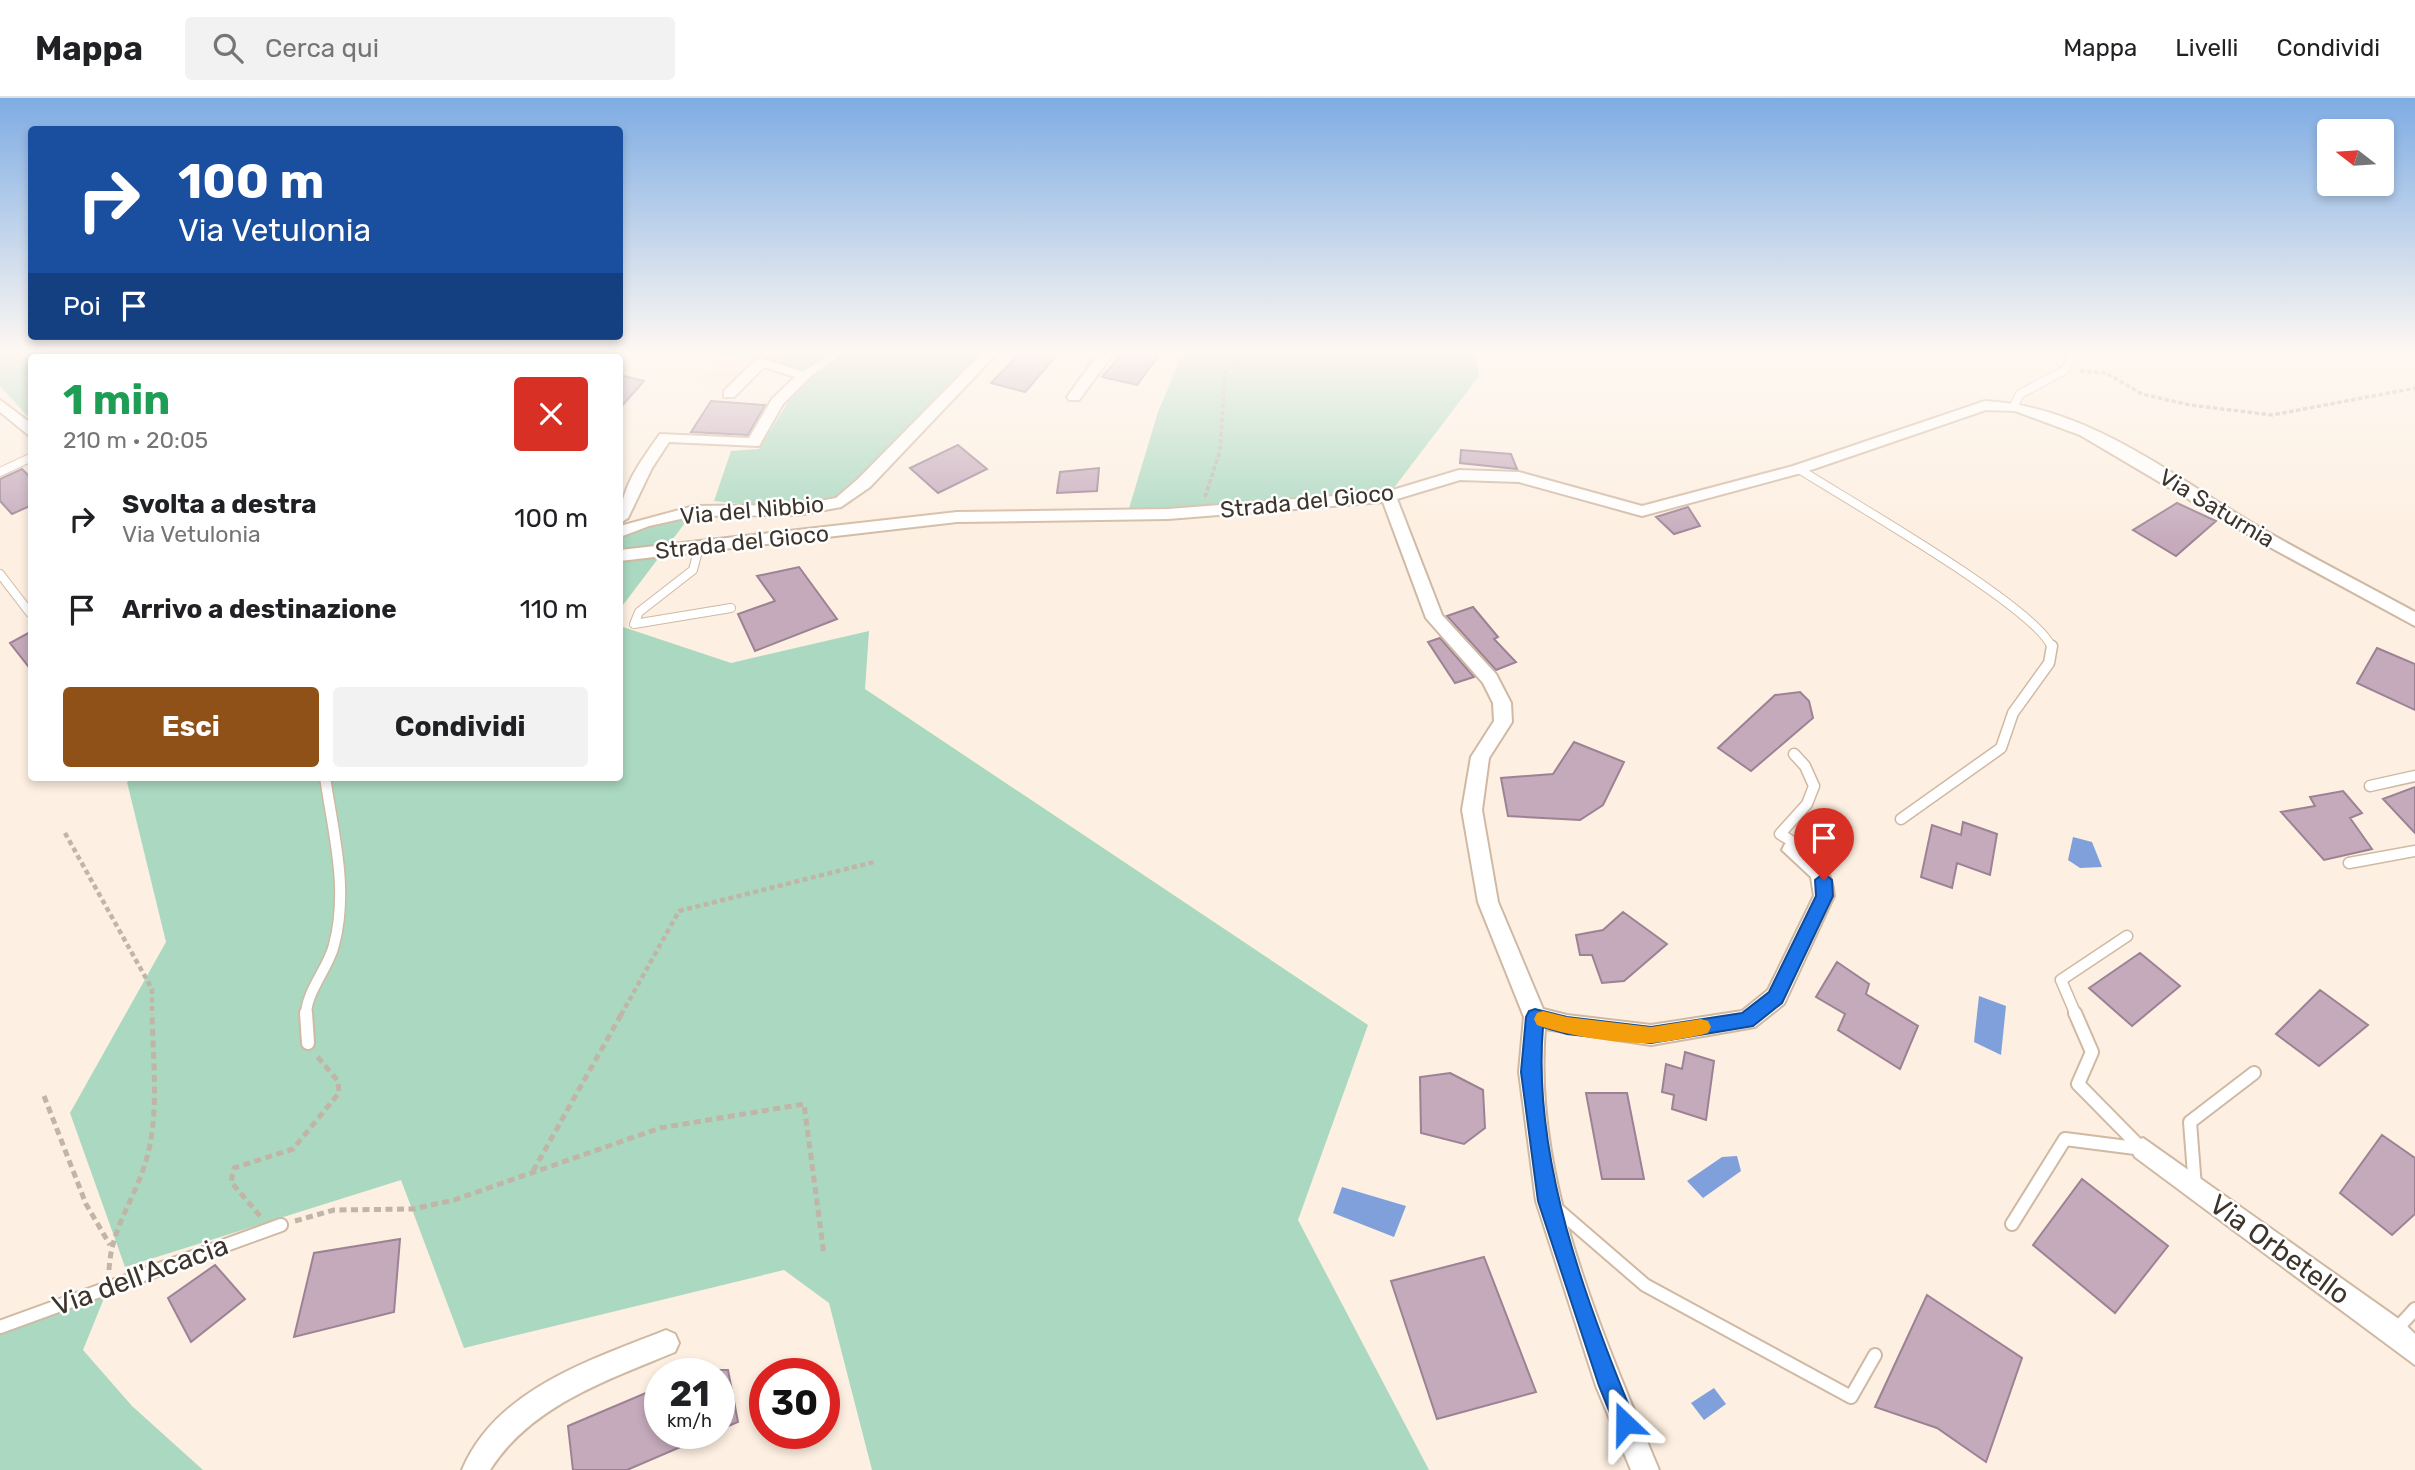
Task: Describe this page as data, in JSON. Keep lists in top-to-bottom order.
{
  "streets": {
    "street": [
      "Strada del Gioco",
      "Via Saturnia",
      "Via del Nibbio",
      "Via Orbetello"
    ],
    "lane": ["Via dell'Acacia"]
  },
  "north": "left",
  "page": {
    "header": "Mappa",
    "search": "Cerca qui",
    "nav": ["Mappa", "Livelli", "Condividi"],
    "turn": ["100 m", "Via Vetulonia"],
    "then": "Poi",
    "heading": ["1 min", "210 m · 20:05"],
    "list": [
      {
        "name": "Svolta a destra",
        "note": "Via Vetulonia",
        "value": "100 m"
      },
      {
        "name": "Arrivo a destinazione",
        "value": "110 m"
      }
    ],
    "buttons": ["Esci", "Condividi"],
    "speed": "21 km/h",
    "limit": "30"
  }
}
